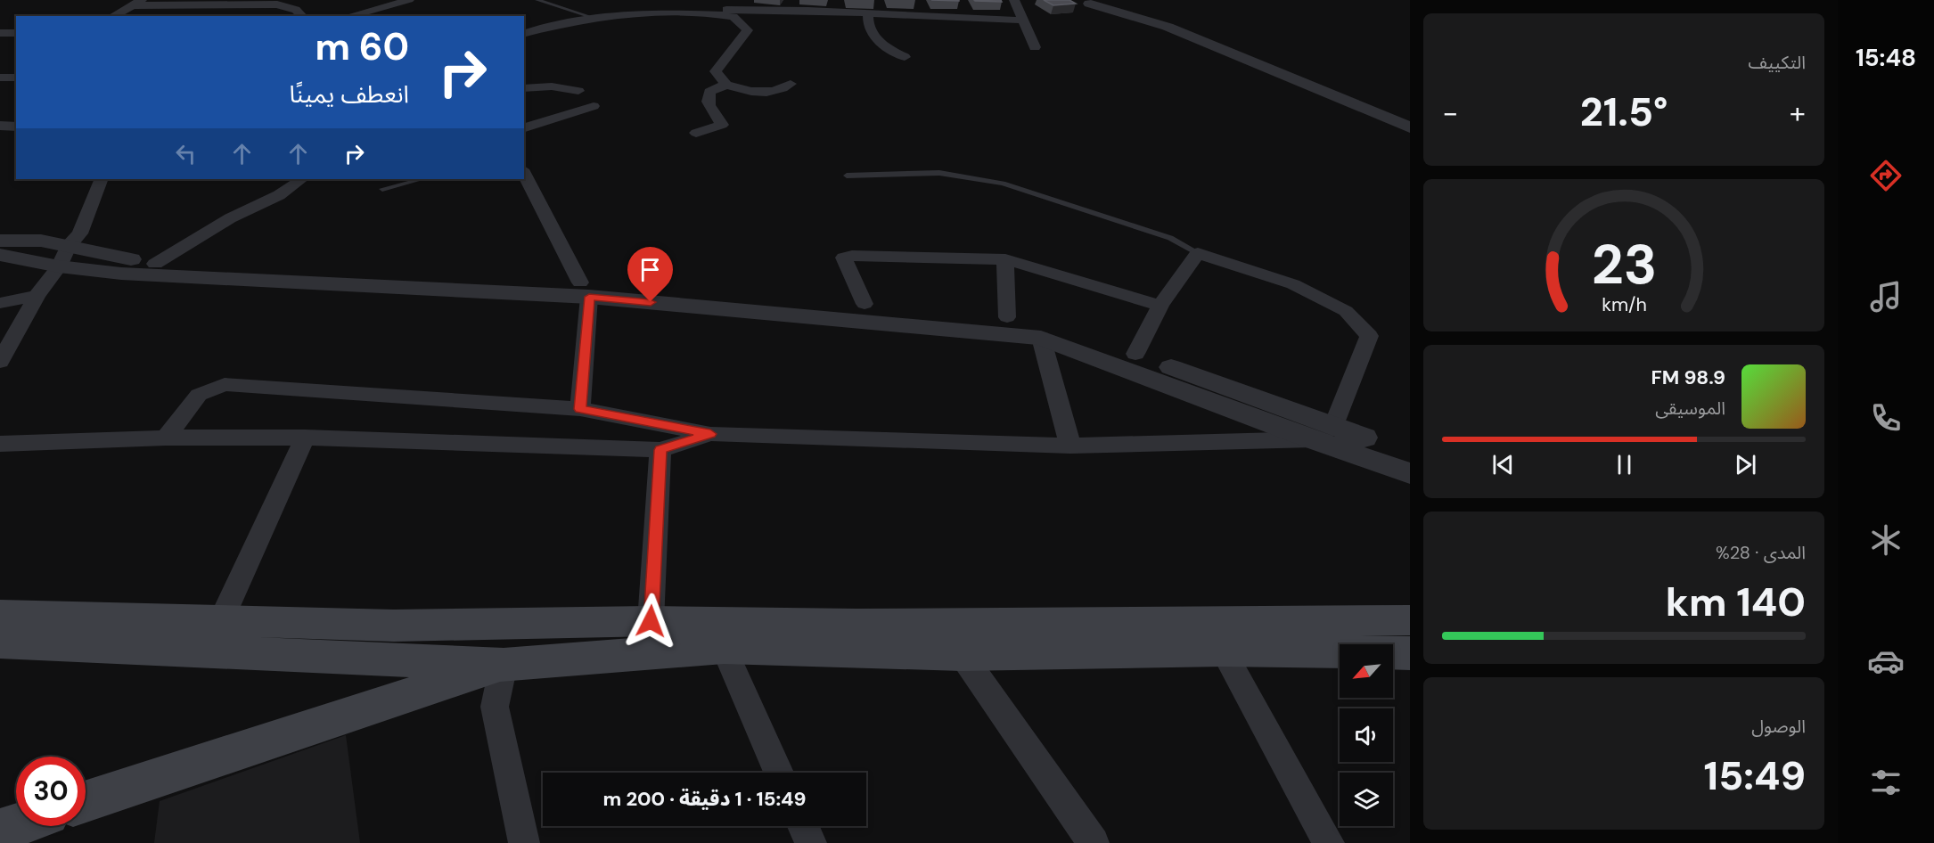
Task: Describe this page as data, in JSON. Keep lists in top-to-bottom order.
{
  "north": "bottom left",
  "page": {
    "tabs": "15:48",
    "tile": [
      "التكييف",
      ["المدى · 28%", "140 km"],
      ["الوصول", "15:49"]
    ],
    "turn": ["60 m", "انعطف يمينًا"],
    "heat": ["−", "21.5°", "+"],
    "song": ["98.9 FM", "الموسيقى"],
    "limit": "30",
    "trip": "15:49 · 1 دقيقة · 200 m",
    "gauge": ["23", "km/h"]
  }
}
